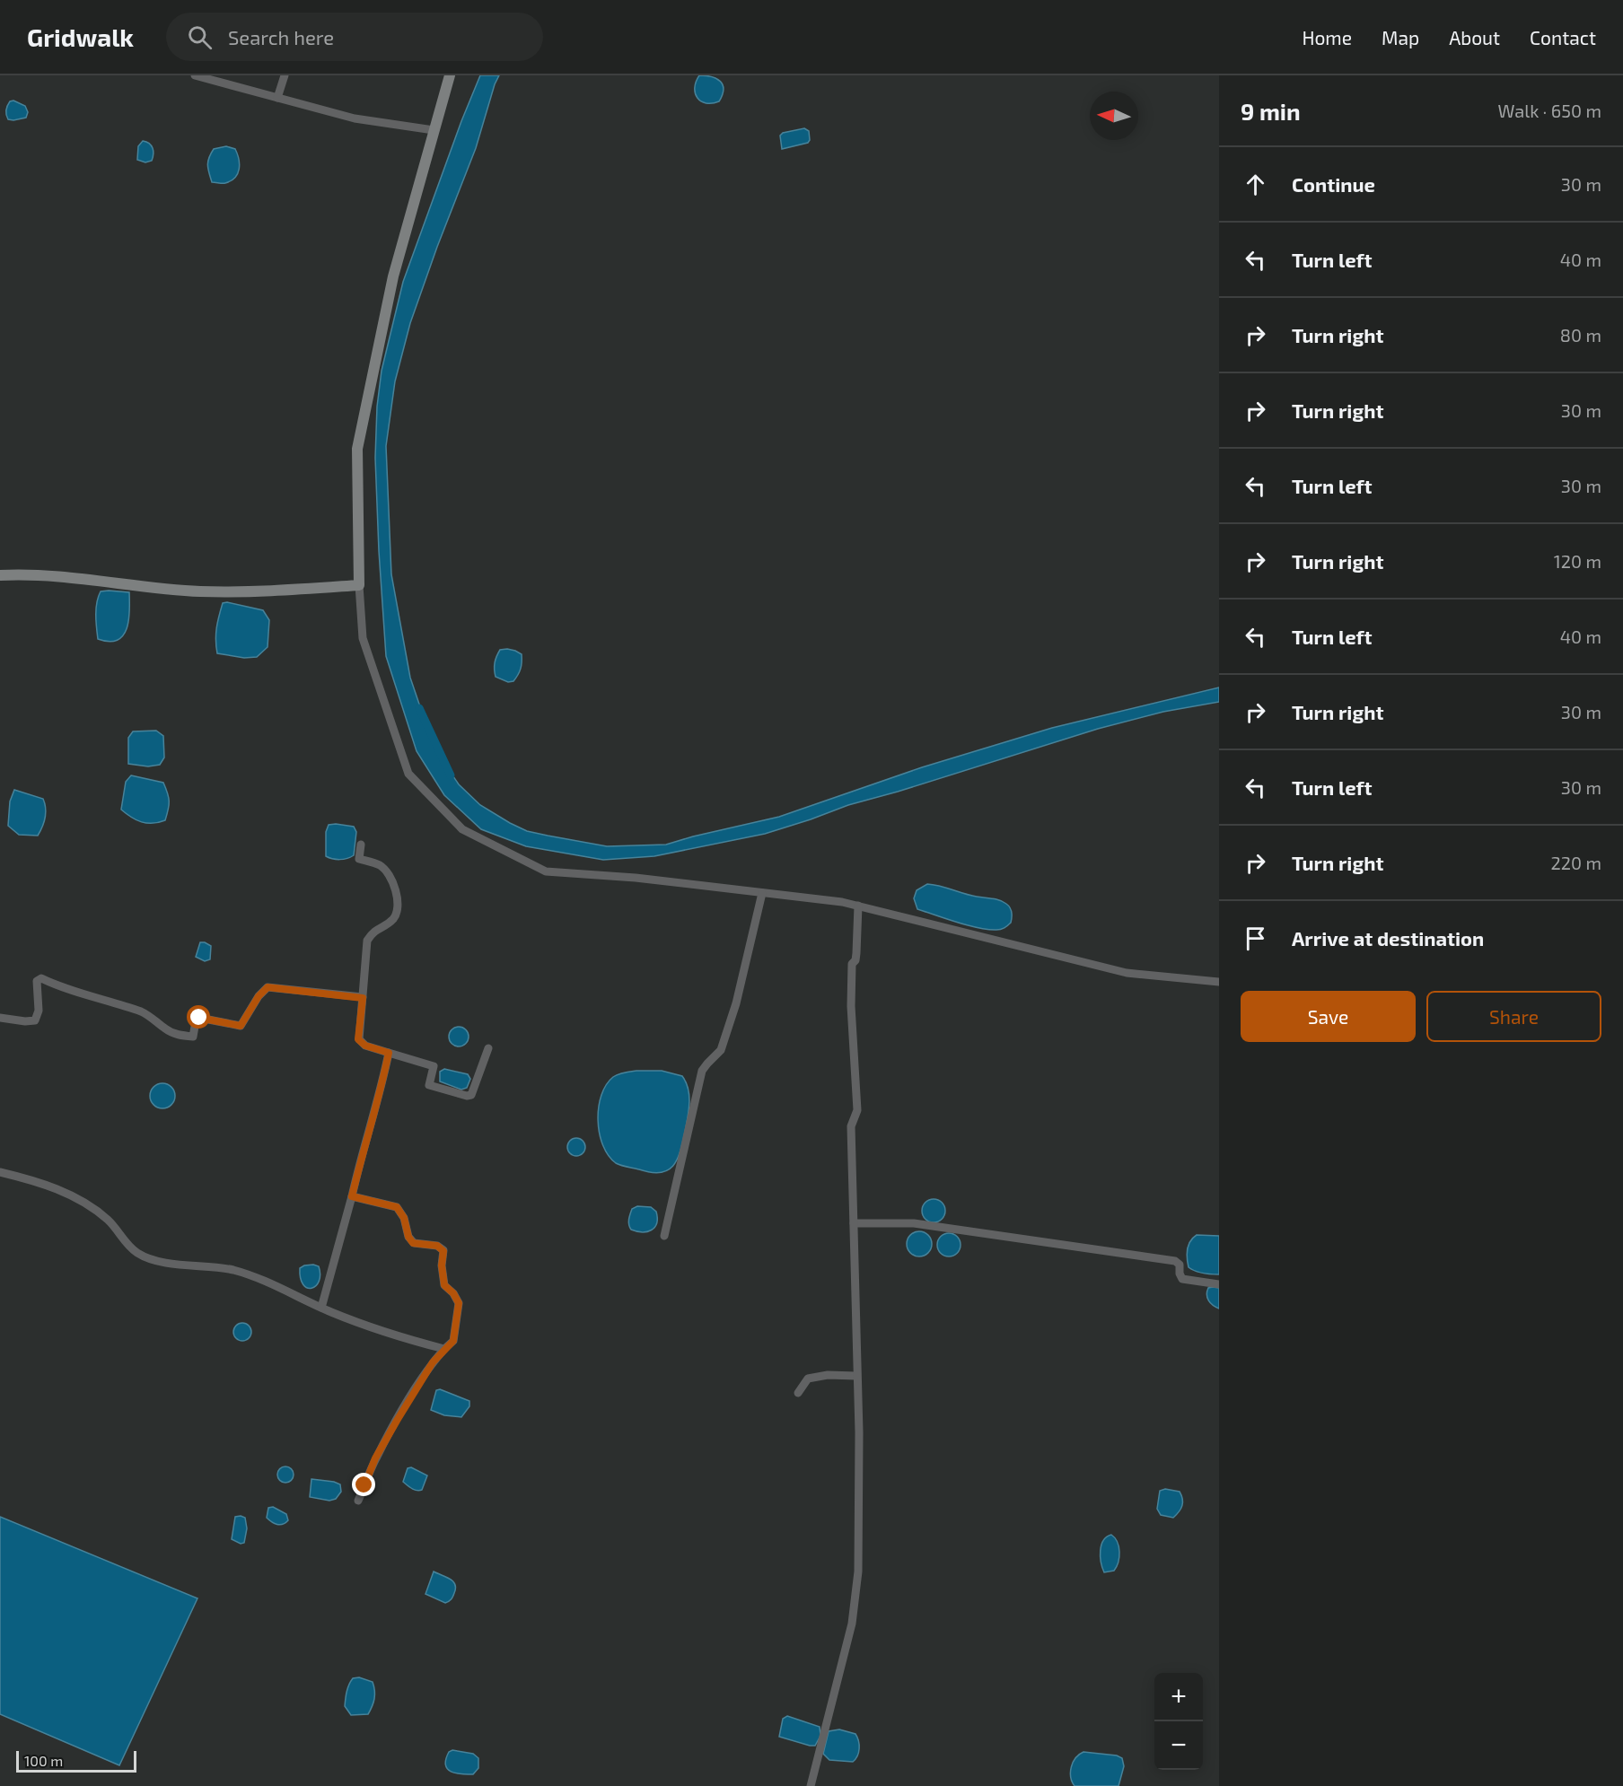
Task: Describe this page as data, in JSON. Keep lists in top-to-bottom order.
{
  "scale_bar": "100 m",
  "north": "left",
  "page": {
    "header": "Gridwalk",
    "search": "Search here",
    "nav": [
      "Home",
      "Map",
      "About",
      "Contact"
    ],
    "heading": ["9 min", "Walk · 650 m"],
    "list": [
      ["Continue", "30 m"],
      ["Turn left", "40 m"],
      ["Turn right", "80 m"],
      ["Turn right", "30 m"],
      ["Turn left", "30 m"],
      ["Turn right", "120 m"],
      ["Turn left", "40 m"],
      ["Turn right", "30 m"],
      ["Turn left", "30 m"],
      ["Turn right", "220 m"],
      "Arrive at destination"
    ],
    "buttons": ["Save", "Share"],
    "map_buttons": ["+", "−"],
    "scale": "100 m"
  }
}
